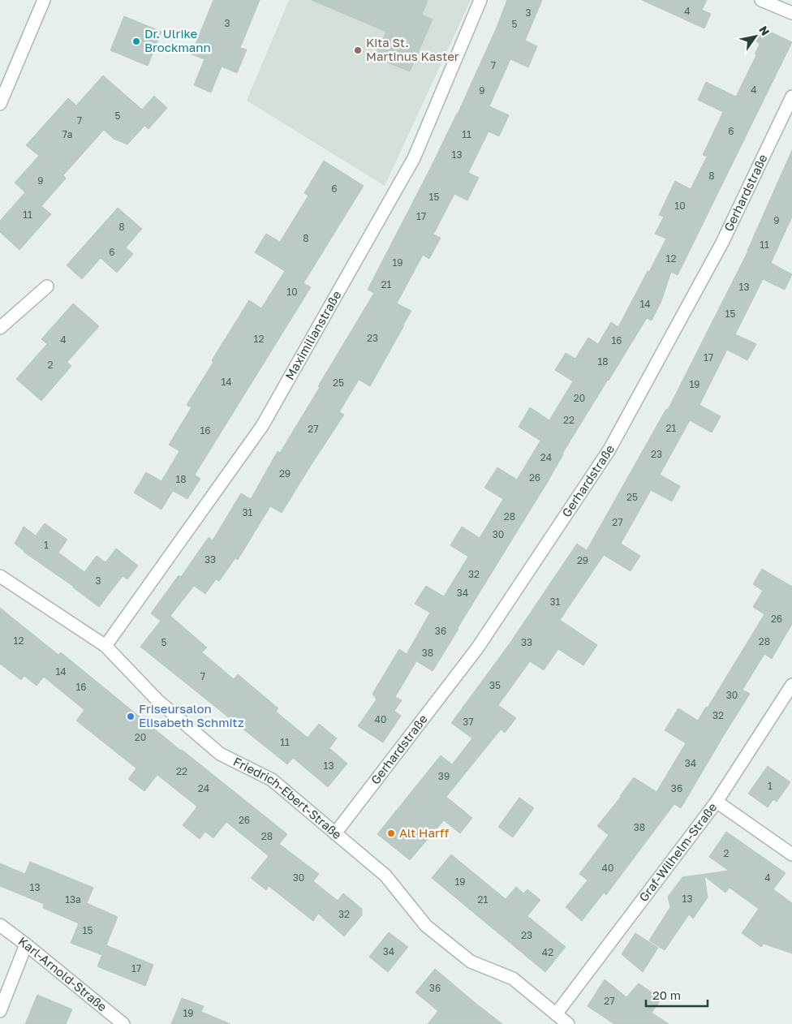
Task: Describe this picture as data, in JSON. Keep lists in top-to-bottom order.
{
  "streets": {
    "street": [
      "Gerhardstraße",
      "Maximilianstraße",
      "Friedrich-Ebert-Straße",
      "Graf-Wilhelm-Straße",
      "Karl-Arnold-Straße"
    ]
  },
  "crossings": [
    ["Gerhardstraße", "Friedrich-Ebert-Straße"],
    ["Maximilianstraße", "Friedrich-Ebert-Straße"],
    ["Friedrich-Ebert-Straße", "Graf-Wilhelm-Straße"]
  ],
  "places": [
    "Dr. Ulrike Brockmann",
    "Kita St. Martinus Kaster",
    "Friseursalon Elisabeth Schmitz",
    "Alt Harff"
  ],
  "house_numbers": [
    "4",
    "3",
    "3",
    "5",
    "7",
    "4",
    "9",
    "5",
    "7",
    "6",
    "7a",
    "11",
    "13",
    "8",
    "9",
    "6",
    "15",
    "10",
    "11",
    "17",
    "9",
    "8",
    "8",
    "11",
    "6",
    "12",
    "19",
    "21",
    "13",
    "10",
    "14",
    "15",
    "23",
    "12",
    "4",
    "16",
    "17",
    "18",
    "2",
    "14",
    "25",
    "19",
    "20",
    "22",
    "21",
    "27",
    "16",
    "23",
    "24",
    "29",
    "26",
    "18",
    "25",
    "31",
    "28",
    "27",
    "30",
    "1",
    "33",
    "29",
    "32",
    "3",
    "34",
    "31",
    "26",
    "36",
    "12",
    "28",
    "5",
    "33",
    "38",
    "14",
    "7",
    "35",
    "16",
    "30",
    "32",
    "40",
    "37",
    "20",
    "11",
    "34",
    "13",
    "22",
    "39",
    "1",
    "24",
    "36",
    "26",
    "38",
    "28",
    "2",
    "40",
    "30",
    "4",
    "19",
    "13",
    "13",
    "13a",
    "21",
    "32",
    "15",
    "23",
    "34",
    "42",
    "17",
    "36",
    "27",
    "19"
  ],
  "scale_bar": "20 m",
  "north": "top right"
}
